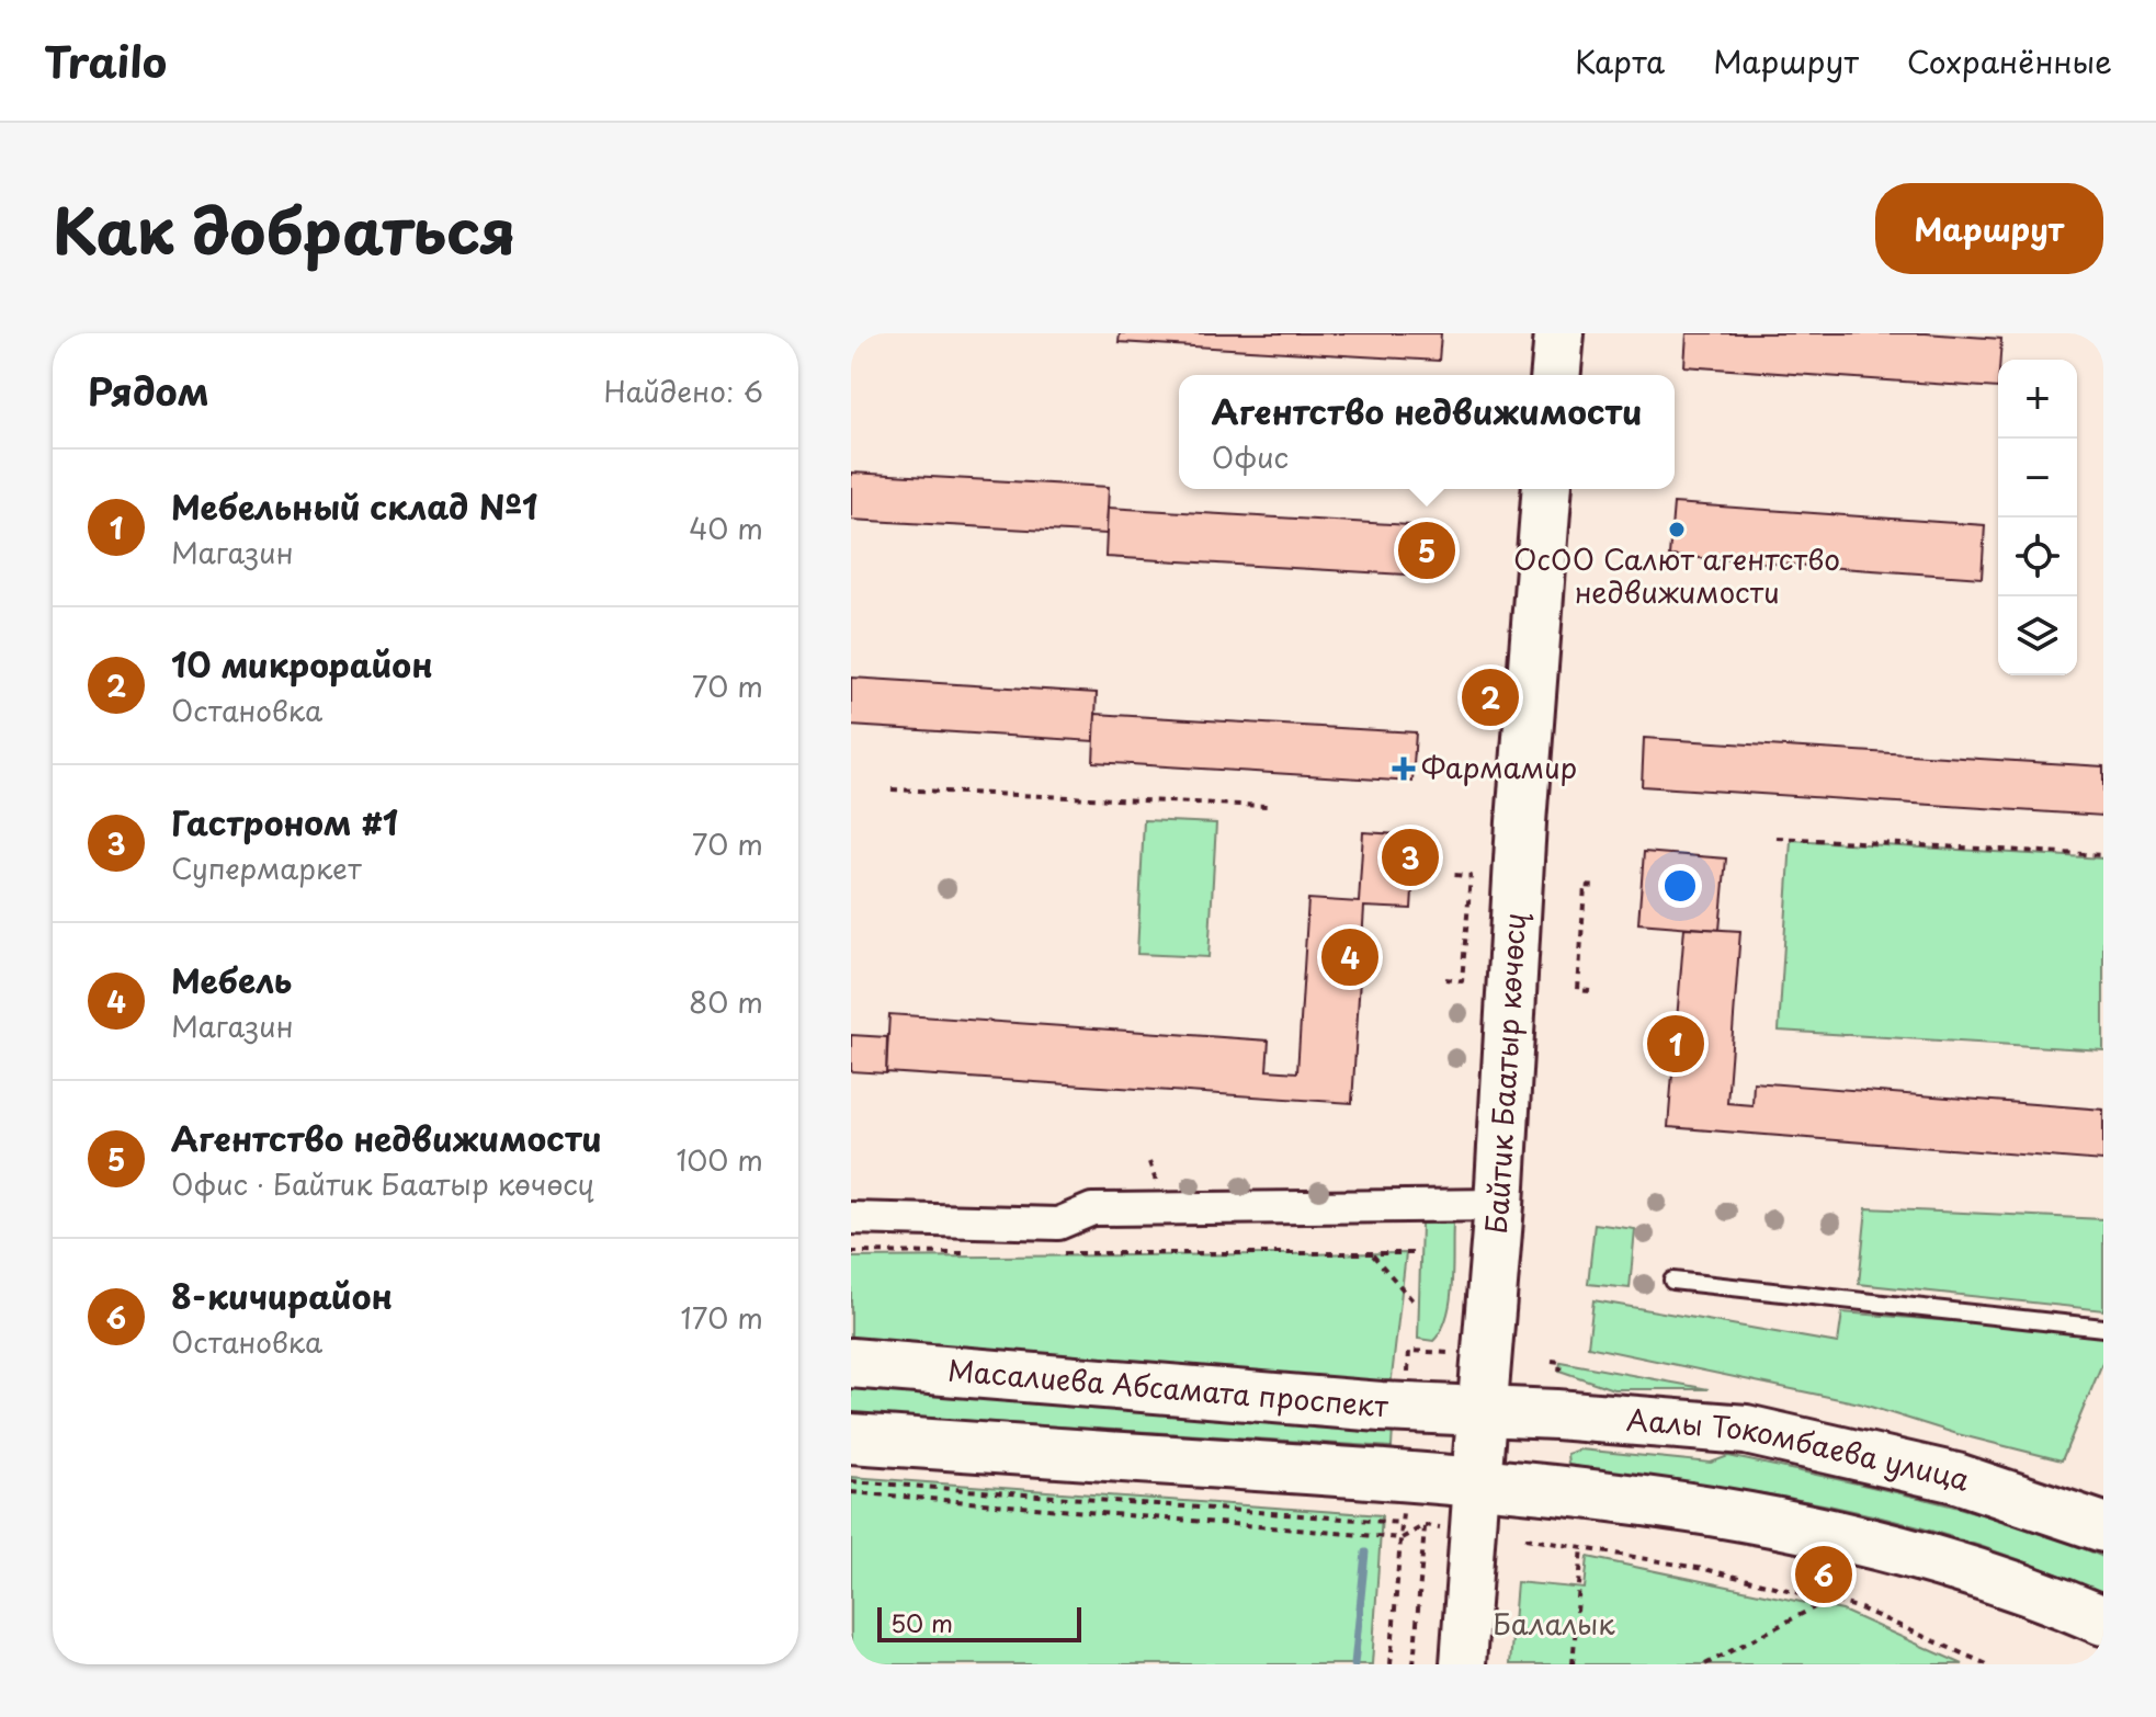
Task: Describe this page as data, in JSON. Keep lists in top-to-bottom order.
{
  "streets": {
    "main road": ["Байтик Баатыр көчөсү", "Масалиева Абсамата проспект", "Аалы Токомбаева улица"]
  },
  "crossings": [
    ["Байтик Баатыр көчөсү", "Масалиева Абсамата проспект"],
    ["Байтик Баатыр көчөсү", "Аалы Токомбаева улица"],
    ["Масалиева Абсамата проспект", "Аалы Токомбаева улица"]
  ],
  "parks": ["Балалык"],
  "places": {
    "other": ["ОсОО Салют агентство недвижимости"],
    "health": ["Фармамир"]
  },
  "scale_bar": "50 m",
  "page": {
    "header": "Trailo",
    "nav": ["Карта", "Маршрут", "Сохранённые"],
    "title": "Как добраться",
    "buttons": "Маршрут",
    "heading": ["Рядом", "Найдено: 6"],
    "map_buttons": ["+", "−"],
    "popup": ["Агентство недвижимости", "Офис"],
    "list": [
      {
        "mark": "1",
        "name": "Мебельный склад №1",
        "note": "Магазин",
        "value": "40 m"
      },
      {
        "mark": "2",
        "name": "10 микрорайон",
        "note": "Остановка",
        "value": "70 m"
      },
      {
        "mark": "3",
        "name": "Гастроном #1",
        "note": "Супермаркет",
        "value": "70 m"
      },
      {
        "mark": "4",
        "name": "Мебель",
        "note": "Магазин",
        "value": "80 m"
      },
      {
        "mark": "5",
        "name": "Агентство недвижимости",
        "note": "Офис · Байтик Баатыр көчөсү",
        "value": "100 m"
      },
      {
        "mark": "6",
        "name": "8-кичирайон",
        "note": "Остановка",
        "value": "170 m"
      }
    ],
    "pins": [
      "5",
      "2",
      "3",
      "4",
      "1",
      "6"
    ],
    "scale": "50 m"
  }
}
